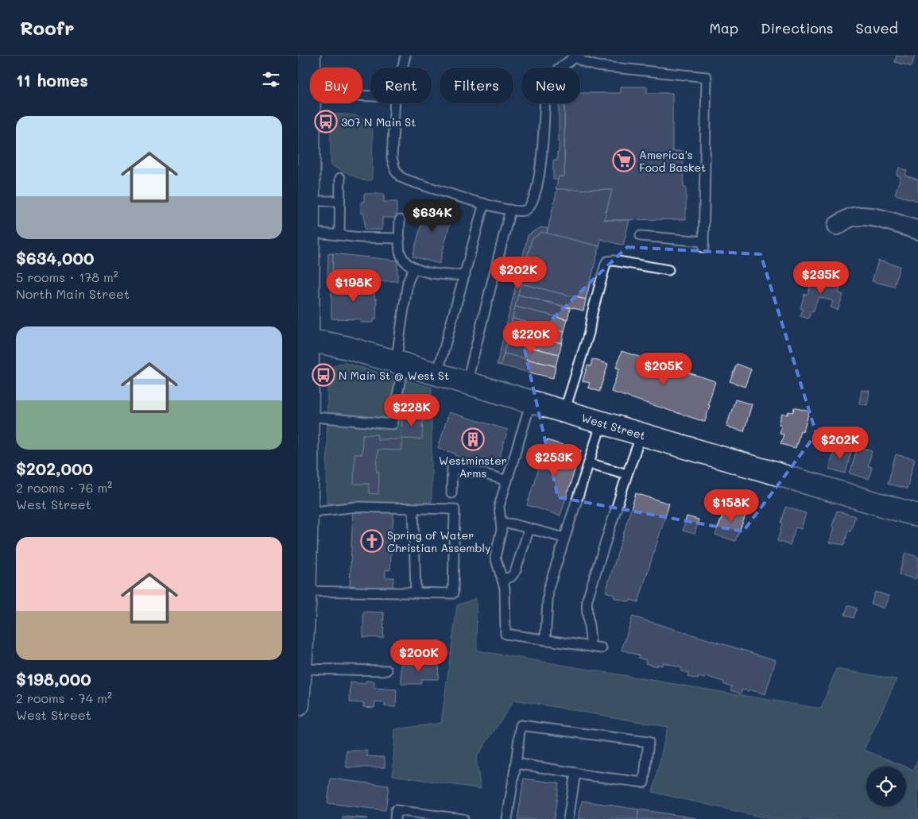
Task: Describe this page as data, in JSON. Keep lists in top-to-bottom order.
{
  "streets": {
    "main road": ["West Street"]
  },
  "places": {
    "bus stop": ["307 N Main St", "N Main St @ West St"],
    "supermarket": ["America's Food Basket"],
    "building": ["Westminster Arms"],
    "church": ["Spring of Water Christian Assembly"]
  },
  "page": {
    "header": "Roofr",
    "nav": ["Map", "Directions", "Saved"],
    "heading": "11 homes",
    "chip": [
      "Buy",
      "Rent",
      "Filters",
      "New"
    ],
    "list": [
      {
        "name": "$634,000",
        "note": "5 rooms · 178 m² · North Main Street"
      },
      {
        "name": "$202,000",
        "note": "2 rooms · 76 m² · West Street"
      },
      {
        "name": "$198,000",
        "note": "2 rooms · 74 m² · West Street"
      }
    ],
    "price": [
      "$634K",
      "$202K",
      "$235K",
      "$198K",
      "$220K",
      "$205K",
      "$228K",
      "$202K",
      "$253K",
      "$158K",
      "$200K"
    ]
  }
}
